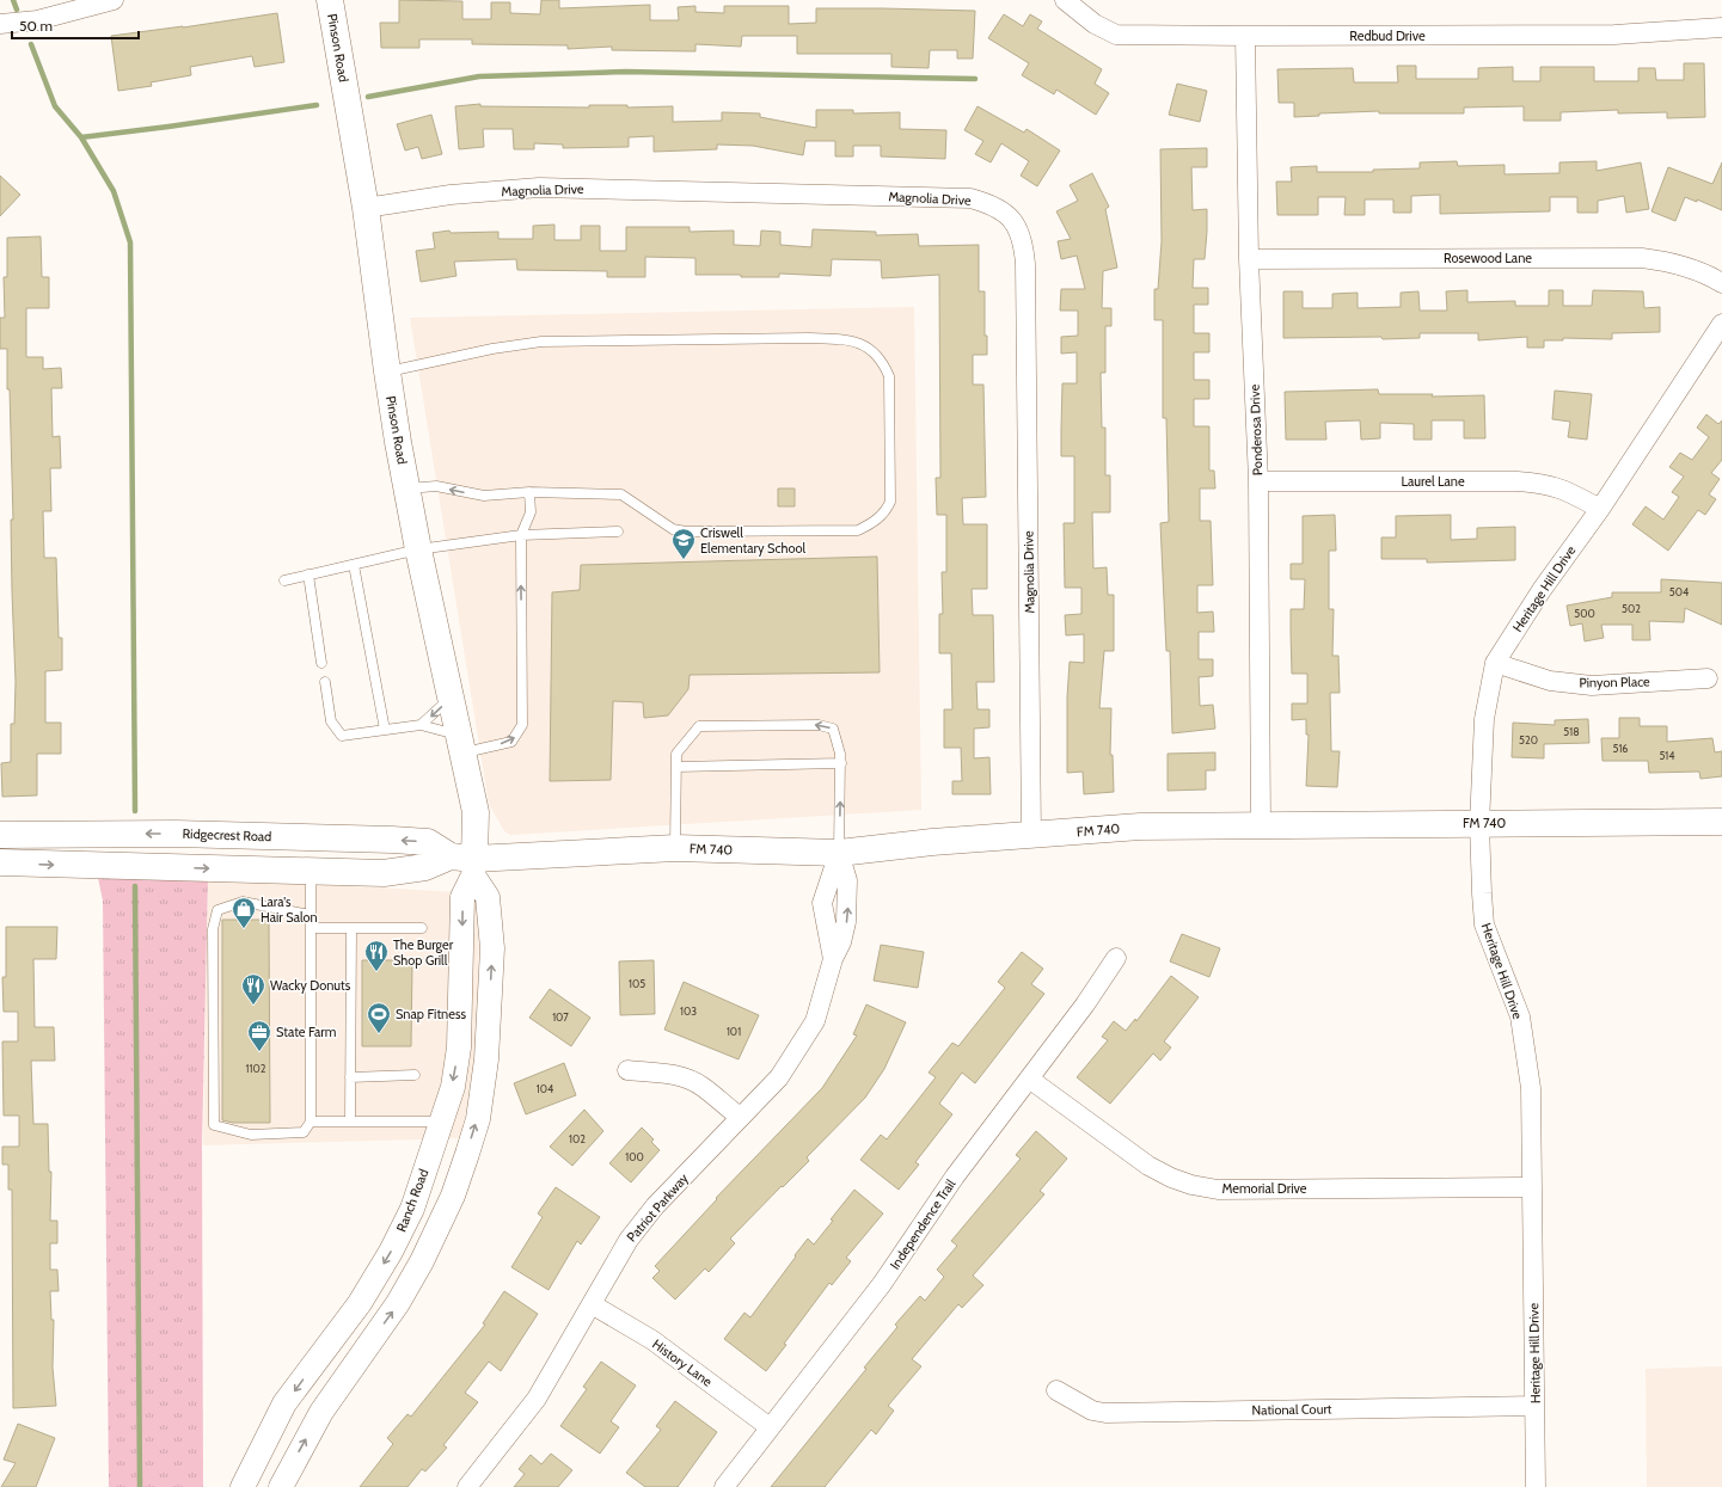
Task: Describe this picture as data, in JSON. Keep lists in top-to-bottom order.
{
  "streets": {
    "main road": ["Pinson Road", "FM 740", "Ridgecrest Road"],
    "street": [
      "Redbud Drive",
      "Magnolia Drive",
      "Rosewood Lane",
      "Ponderosa Drive",
      "Laurel Lane",
      "Heritage Hill Drive",
      "Pinyon Place",
      "Memorial Drive",
      "Ranch Road",
      "Patriot Parkway",
      "Independence Trail",
      "History Lane",
      "National Court"
    ]
  },
  "crossings": [
    ["Redbud Drive", "Ponderosa Drive"],
    ["Pinson Road", "Magnolia Drive"],
    ["Pinson Road", "FM 740"],
    ["Pinson Road", "Ridgecrest Road"],
    ["Pinson Road", "Ranch Road"],
    ["Magnolia Drive", "FM 740"],
    ["Rosewood Lane", "Ponderosa Drive"],
    ["Ponderosa Drive", "Laurel Lane"],
    ["Ponderosa Drive", "FM 740"],
    ["Laurel Lane", "Heritage Hill Drive"],
    ["Heritage Hill Drive", "Pinyon Place"],
    ["Heritage Hill Drive", "FM 740"],
    ["Heritage Hill Drive", "Memorial Drive"],
    ["Heritage Hill Drive", "National Court"],
    ["FM 740", "Ridgecrest Road"],
    ["FM 740", "Ranch Road"],
    ["FM 740", "Patriot Parkway"],
    ["Ridgecrest Road", "Ranch Road"],
    ["Memorial Drive", "Independence Trail"],
    ["Patriot Parkway", "History Lane"],
    ["Independence Trail", "History Lane"]
  ],
  "places": {
    "school or university": ["Criswell Elementary School"],
    "shop": ["Lara's Hair Salon"],
    "restaurant": ["The Burger Shop Grill", "Wacky Donuts"],
    "sports": ["Snap Fitness"],
    "office": ["State Farm"]
  },
  "house_numbers": [
    "504",
    "502",
    "500",
    "518",
    "520",
    "516",
    "514",
    "105",
    "103",
    "107",
    "101",
    "1102",
    "104",
    "102",
    "100"
  ],
  "scale_bar": "50 m"
}
